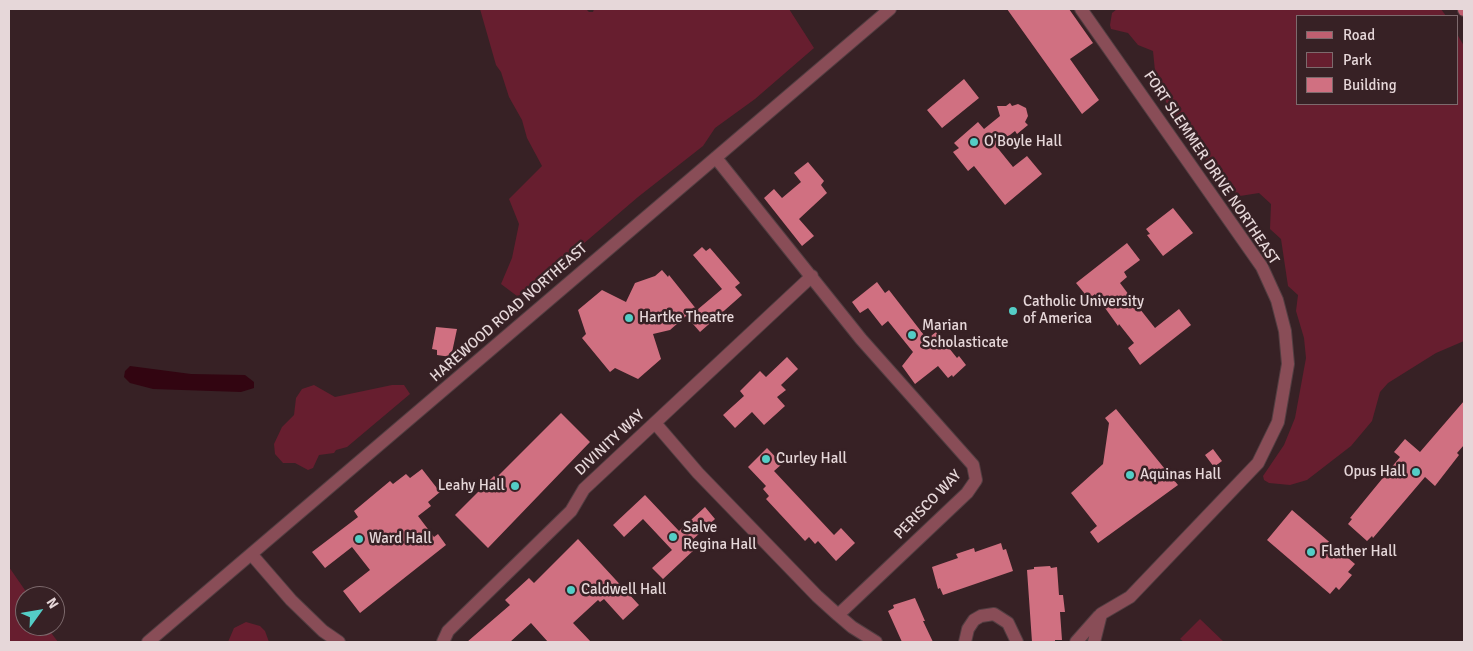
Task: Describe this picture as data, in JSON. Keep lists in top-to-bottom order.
{
  "streets": {
    "street": [
      "FORT SLEMMER DRIVE NORTHEAST",
      "HAREWOOD ROAD NORTHEAST",
      "DIVINITY WAY",
      "PERISCO WAY"
    ]
  },
  "crossings": [
    ["HAREWOOD ROAD NORTHEAST", "PERISCO WAY"],
    ["DIVINITY WAY", "PERISCO WAY"]
  ],
  "places": [
    "O'Boyle Hall",
    "Catholic University of America",
    "Hartke Theatre",
    "Marian Scholasticate",
    "Curley Hall",
    "Opus Hall",
    "Aquinas Hall",
    "Leahy Hall",
    "Salve Regina Hall",
    "Ward Hall",
    "Flather Hall",
    "Caldwell Hall"
  ],
  "legend": ["Road", "Park", "Building"],
  "north": "top right"
}
